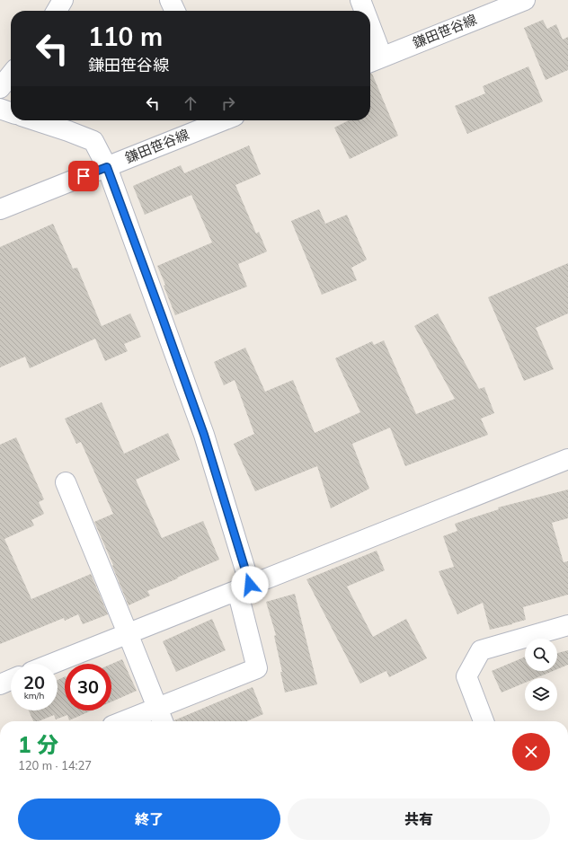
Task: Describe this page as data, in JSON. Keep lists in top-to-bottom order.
{
  "streets": {
    "street": ["鎌田笹谷線"]
  },
  "page": {
    "turn": ["110 m", "鎌田笹谷線"],
    "speed": "20 km/h",
    "limit": "30",
    "heading": ["1 分", "120 m · 14:27"],
    "buttons": ["終了", "共有"]
  }
}
